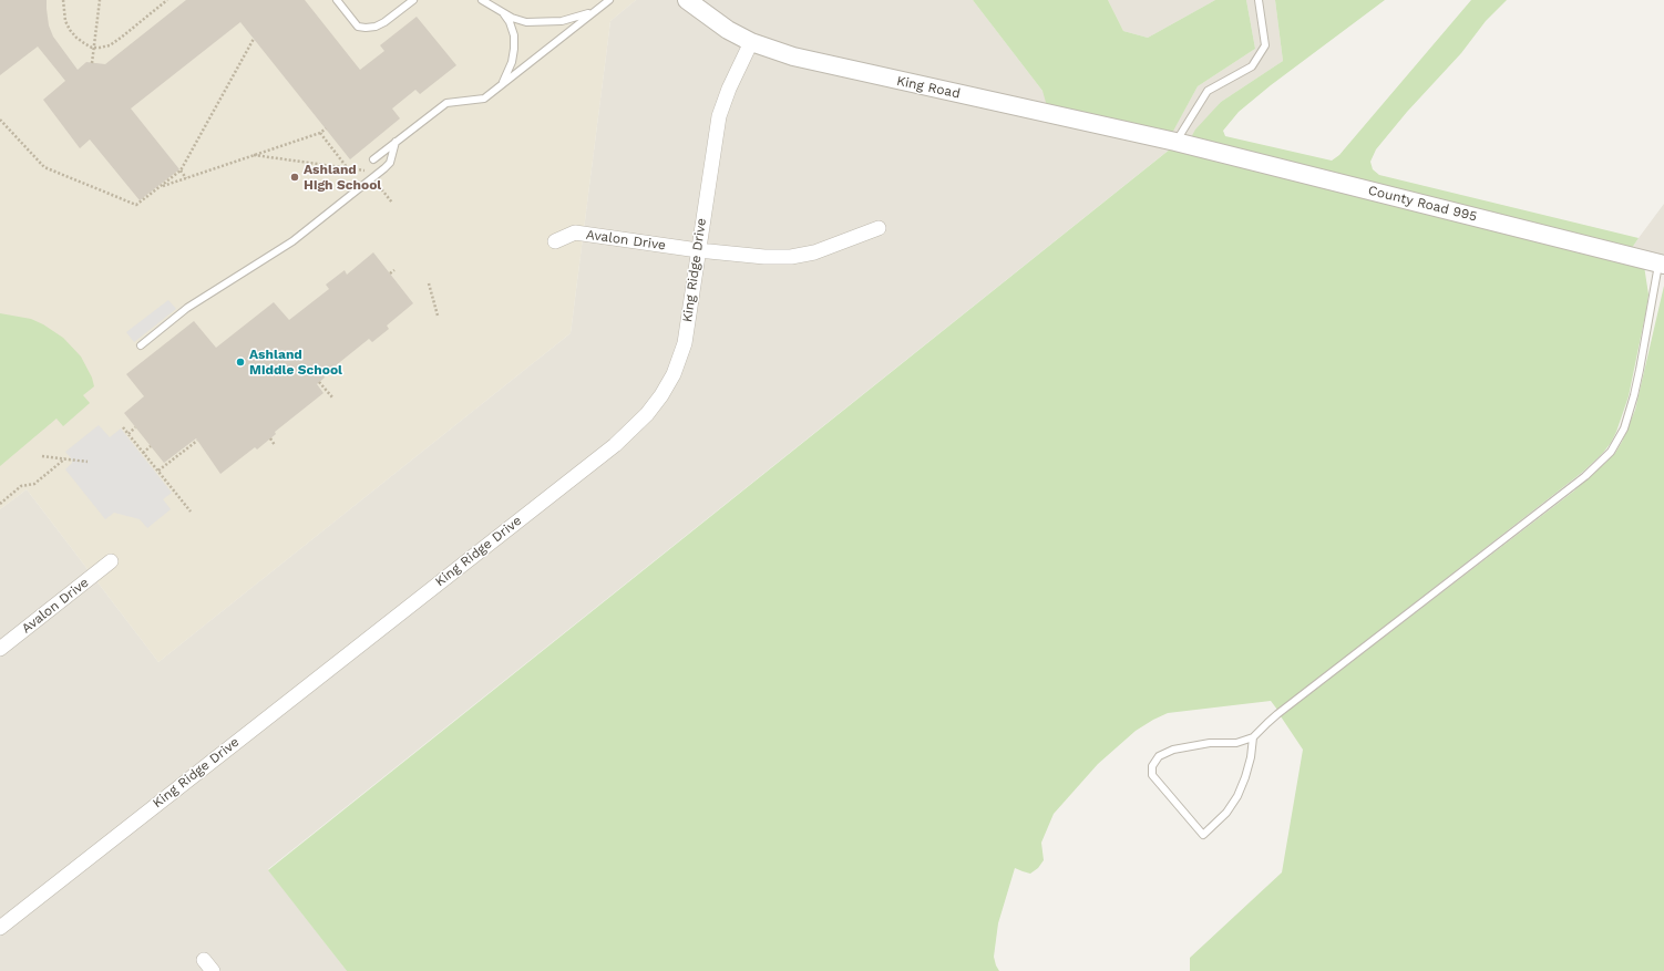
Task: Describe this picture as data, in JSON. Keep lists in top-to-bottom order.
{
  "streets": {
    "street": [
      "King Road",
      "County Road 995",
      "Avalon Drive",
      "King Ridge Drive"
    ]
  },
  "crossings": [
    ["King Road", "County Road 995"],
    ["King Road", "King Ridge Drive"],
    ["Avalon Drive", "King Ridge Drive"]
  ],
  "places": ["Ashland High School", "Ashland Middle School"]
}
